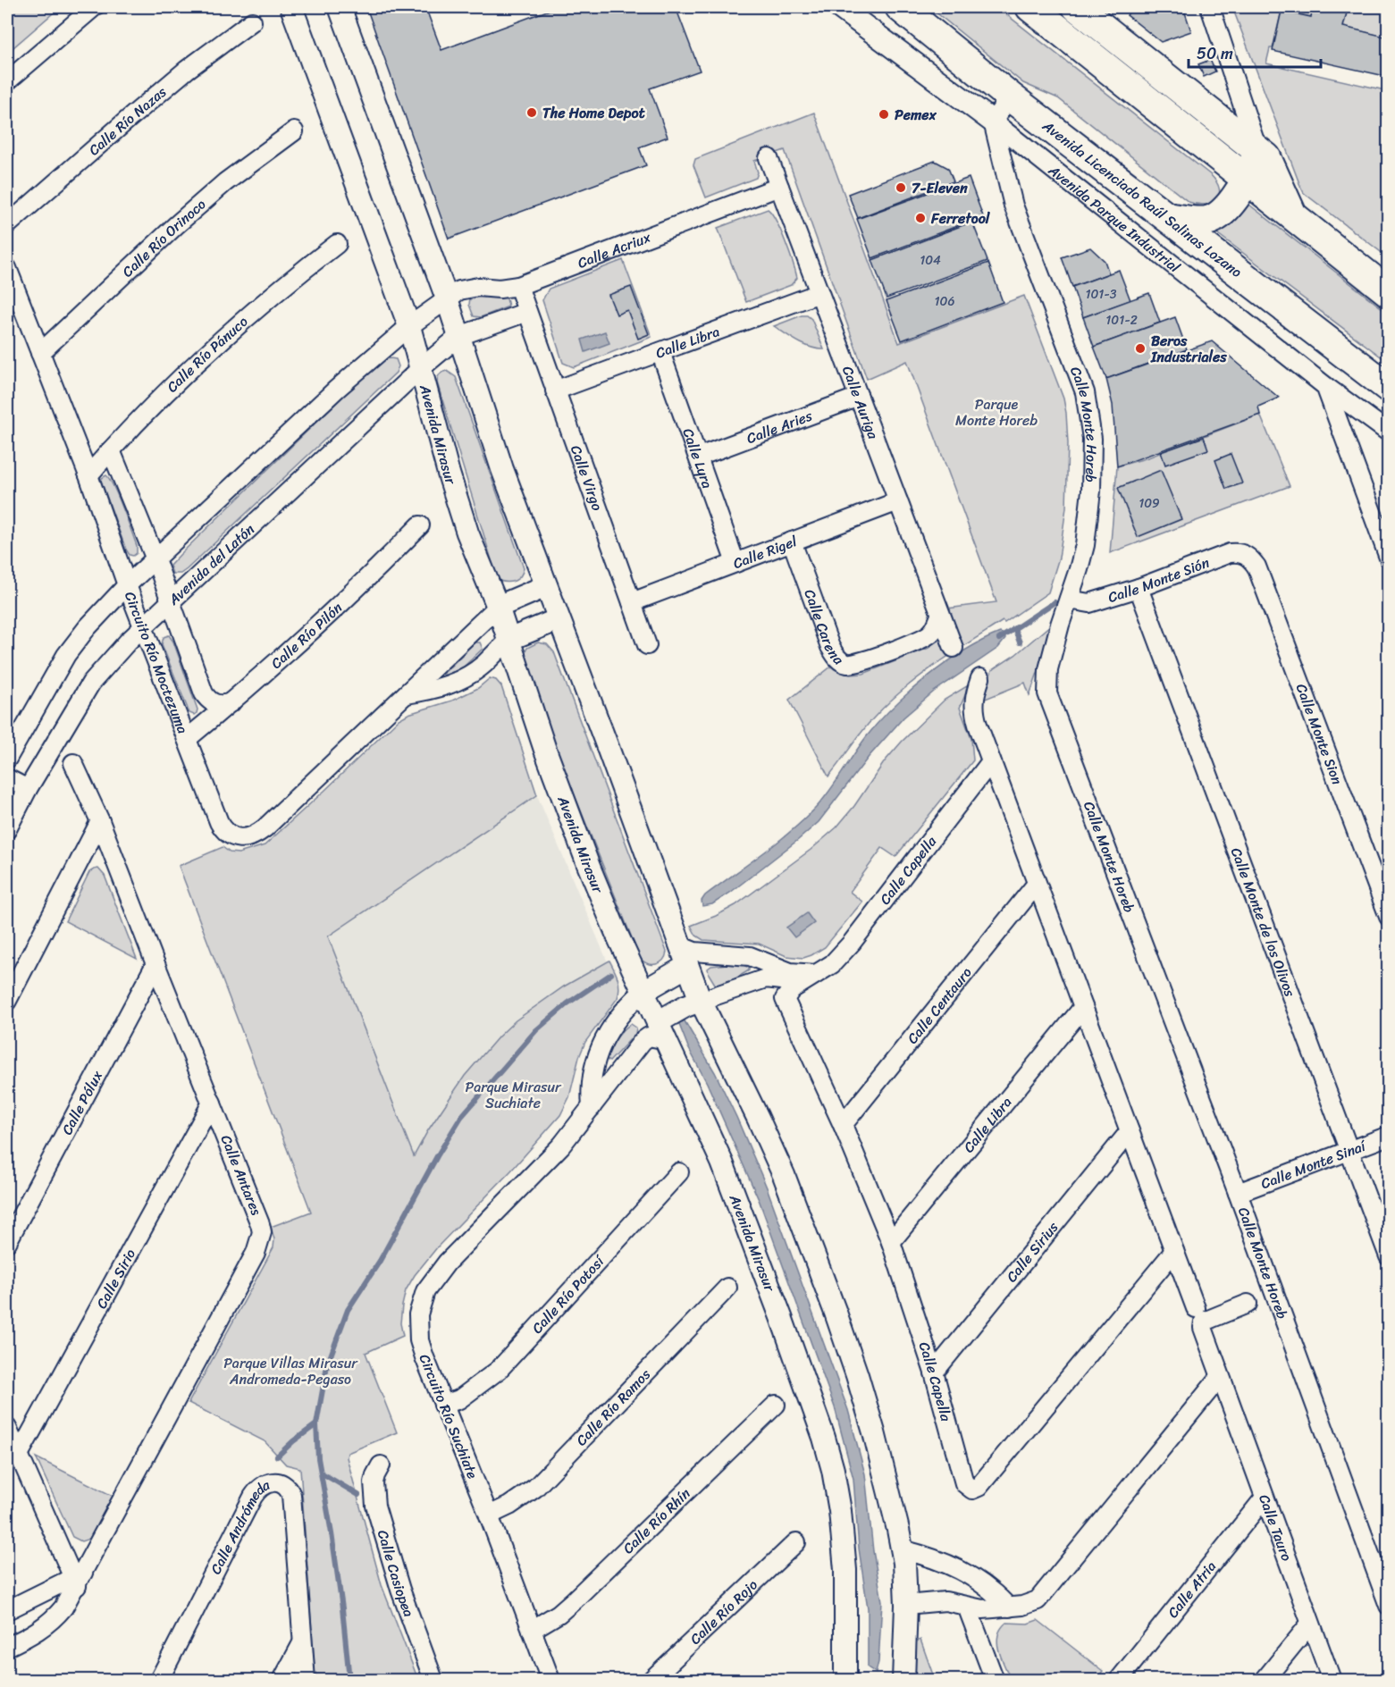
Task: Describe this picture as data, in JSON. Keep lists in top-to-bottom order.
{
  "streets": {
    "main road": ["Avenida Licenciado Raúl Salinas Lozano"],
    "street": [
      "Calle Río Nazas",
      "Avenida Parque Industrial",
      "Calle Río Orinoco",
      "Calle Acriux",
      "Calle Libra",
      "Calle Río Pánuco",
      "Calle Auriga",
      "Calle Monte Horeb",
      "Calle Aries",
      "Avenida Mirasur",
      "Calle Lyra",
      "Calle Virgo",
      "Calle Rigel",
      "Avenida del Latón",
      "Calle Monte Sión",
      "Calle Carena",
      "Calle Río Pilón",
      "Circuito Río Moctezuma",
      "Calle Monte Sion",
      "Calle Capella",
      "Calle Monte de los Olivos",
      "Calle Centauro",
      "Calle Pólux",
      "Calle Monte Sinaí",
      "Calle Antares",
      "Calle Sirius",
      "Calle Sirio",
      "Calle Río Potosí",
      "Calle Río Ramos",
      "Circuito Río Suchiate",
      "Calle Río Rhín",
      "Calle Tauro",
      "Calle Andrómeda",
      "Calle Casiopea",
      "Calle Atria",
      "Calle Río Rojo"
    ]
  },
  "crossings": [
    ["Avenida Parque Industrial", "Calle Monte Horeb"],
    ["Calle Río Orinoco", "Circuito Río Moctezuma"],
    ["Calle Acriux", "Calle Auriga"],
    ["Calle Acriux", "Calle Virgo"],
    ["Calle Libra", "Calle Auriga"],
    ["Calle Libra", "Calle Lyra"],
    ["Calle Libra", "Calle Virgo"],
    ["Calle Libra", "Calle Capella"],
    ["Calle Río Pánuco", "Circuito Río Moctezuma"],
    ["Calle Auriga", "Calle Aries"],
    ["Calle Auriga", "Calle Rigel"],
    ["Calle Auriga", "Calle Carena"],
    ["Calle Monte Horeb", "Calle Monte Sión"],
    ["Calle Monte Horeb", "Calle Monte Sinaí"],
    ["Calle Aries", "Calle Lyra"],
    ["Avenida Mirasur", "Avenida del Latón"],
    ["Avenida Mirasur", "Circuito Río Moctezuma"],
    ["Avenida Mirasur", "Circuito Río Suchiate"],
    ["Calle Lyra", "Calle Rigel"],
    ["Calle Virgo", "Calle Rigel"],
    ["Calle Rigel", "Calle Carena"],
    ["Avenida del Latón", "Circuito Río Moctezuma"],
    ["Calle Monte Sión", "Calle Monte Sion"],
    ["Calle Monte Sión", "Calle Monte de los Olivos"],
    ["Calle Río Pilón", "Circuito Río Moctezuma"],
    ["Calle Capella", "Calle Centauro"],
    ["Calle Capella", "Calle Sirius"],
    ["Calle Monte de los Olivos", "Calle Monte Sinaí"],
    ["Calle Pólux", "Calle Antares"],
    ["Calle Antares", "Calle Sirio"],
    ["Calle Río Potosí", "Circuito Río Suchiate"],
    ["Calle Río Ramos", "Circuito Río Suchiate"],
    ["Circuito Río Suchiate", "Calle Río Rhín"],
    ["Calle Tauro", "Calle Atria"]
  ],
  "parks": ["Parque Monte Horeb", "Parque Mirasur Suchiate", "Parque Villas Mirasur Andromeda-Pegaso"],
  "places": [
    "The Home Depot",
    "Pemex",
    "7-Eleven",
    "Ferretool",
    "Beros Industriales"
  ],
  "house_numbers": [
    "104",
    "101-3",
    "106",
    "101-2",
    "109"
  ],
  "scale_bar": "50 m"
}
